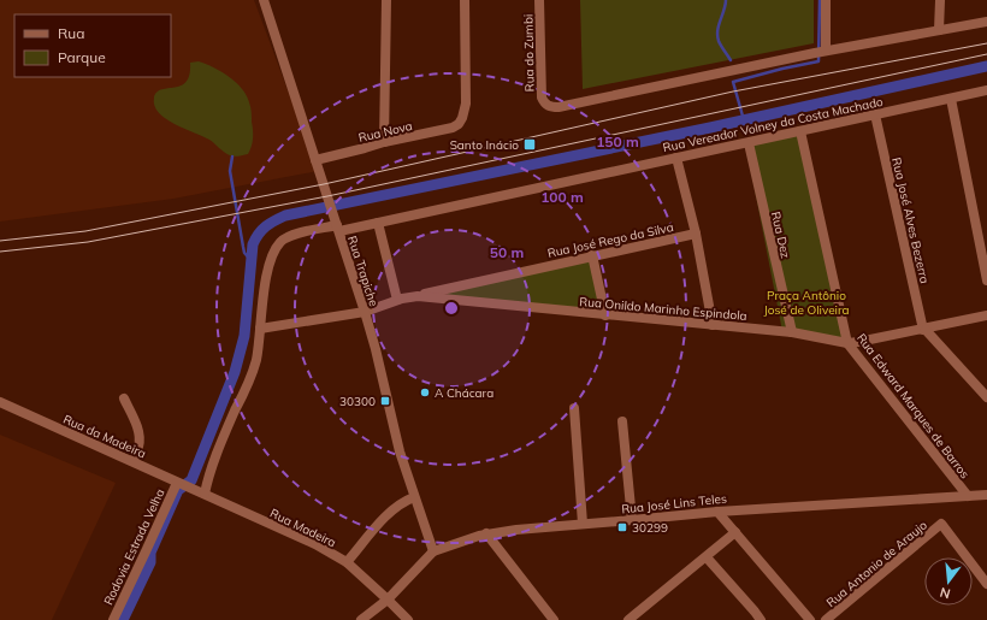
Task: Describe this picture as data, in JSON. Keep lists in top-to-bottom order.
{
  "streets": {
    "street": [
      "Rua do Zumbi",
      "Rua Vereador Volney da Costa Machado",
      "Rua Nova",
      "Rua José Alves Bezerra",
      "Rua Dez",
      "Rua José Rego da Silva",
      "Rua Trapiche",
      "Rua Onildo Marinho Espindola",
      "Rua Edward Marques de Barros",
      "Rua da Madeira",
      "Rua José Lins Teles",
      "Rua Madeira",
      "Rodovia Estrada Velha",
      "Rua Antonio de Araujo"
    ]
  },
  "crossings": [
    ["Rua Vereador Volney da Costa Machado", "Rua José Alves Bezerra"],
    ["Rua Vereador Volney da Costa Machado", "Rua Dez"],
    ["Rua Vereador Volney da Costa Machado", "Rua Trapiche"],
    ["Rua Vereador Volney da Costa Machado", "Rua Onildo Marinho Espindola"],
    ["Rua Vereador Volney da Costa Machado", "Rua Edward Marques de Barros"],
    ["Rua Vereador Volney da Costa Machado", "Rua da Madeira"],
    ["Rua Vereador Volney da Costa Machado", "Rua Madeira"],
    ["Rua Nova", "Rua Trapiche"],
    ["Rua José Alves Bezerra", "Rua Onildo Marinho Espindola"],
    ["Rua Dez", "Rua Onildo Marinho Espindola"],
    ["Rua José Rego da Silva", "Rua Onildo Marinho Espindola"],
    ["Rua Trapiche", "Rua Onildo Marinho Espindola"],
    ["Rua Trapiche", "Rua José Lins Teles"],
    ["Rua Onildo Marinho Espindola", "Rua Edward Marques de Barros"],
    ["Rua Edward Marques de Barros", "Rua José Lins Teles"],
    ["Rua da Madeira", "Rua Madeira"],
    ["Rua da Madeira", "Rodovia Estrada Velha"],
    ["Rua José Lins Teles", "Rua Madeira"]
  ],
  "parks": ["Praça Antônio José de Oliveira"],
  "places": {
    "transit": ["Santo Inácio", "30300", "30299"],
    "other": ["A Chácara"]
  },
  "legend": ["Rua", "Parque"],
  "north": "bottom",
  "rings": ["150 m", "100 m", "50 m"]
}
